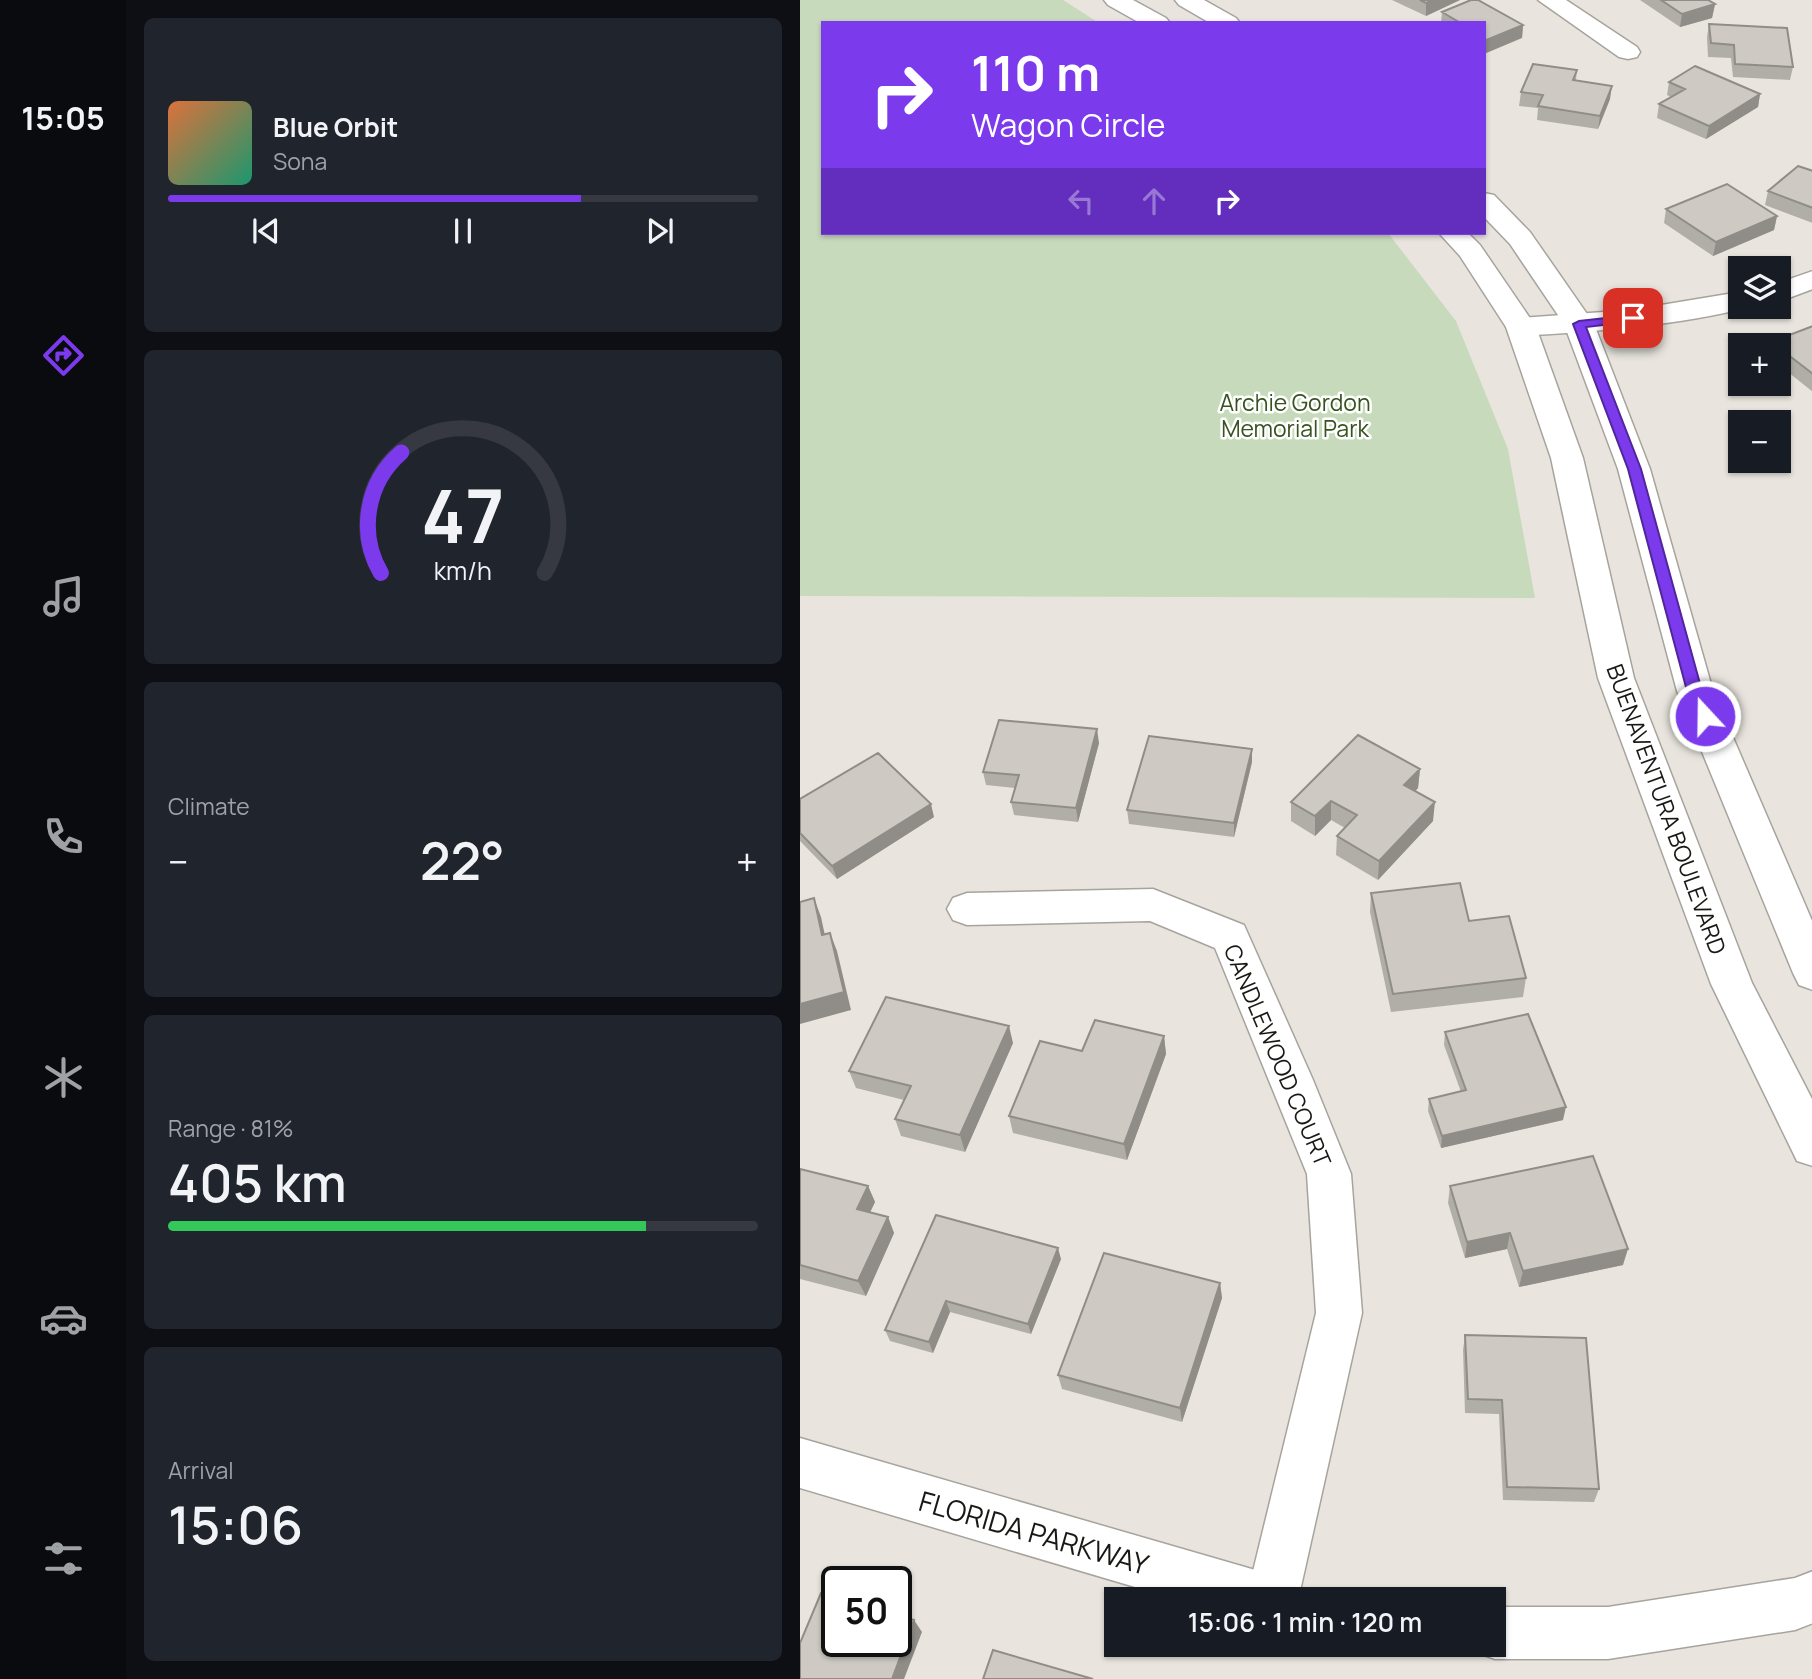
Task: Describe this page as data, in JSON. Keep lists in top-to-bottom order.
{
  "streets": {
    "main road": ["BUENAVENTURA BOULEVARD", "CANDLEWOOD COURT", "FLORIDA PARKWAY"]
  },
  "parks": ["Archie Gordon Memorial Park"],
  "page": {
    "tabs": "15:05",
    "turn": ["110 m", "Wagon Circle"],
    "song": ["Blue Orbit", "Sona"],
    "map_buttons": ["+", "−"],
    "tile": [
      "Climate",
      ["Range · 81%", "405 km"],
      ["Arrival", "15:06"]
    ],
    "heat": ["−", "22°", "+"],
    "limit": "50",
    "trip": "15:06 · 1 min · 120 m",
    "gauge": ["47", "km/h"]
  }
}
